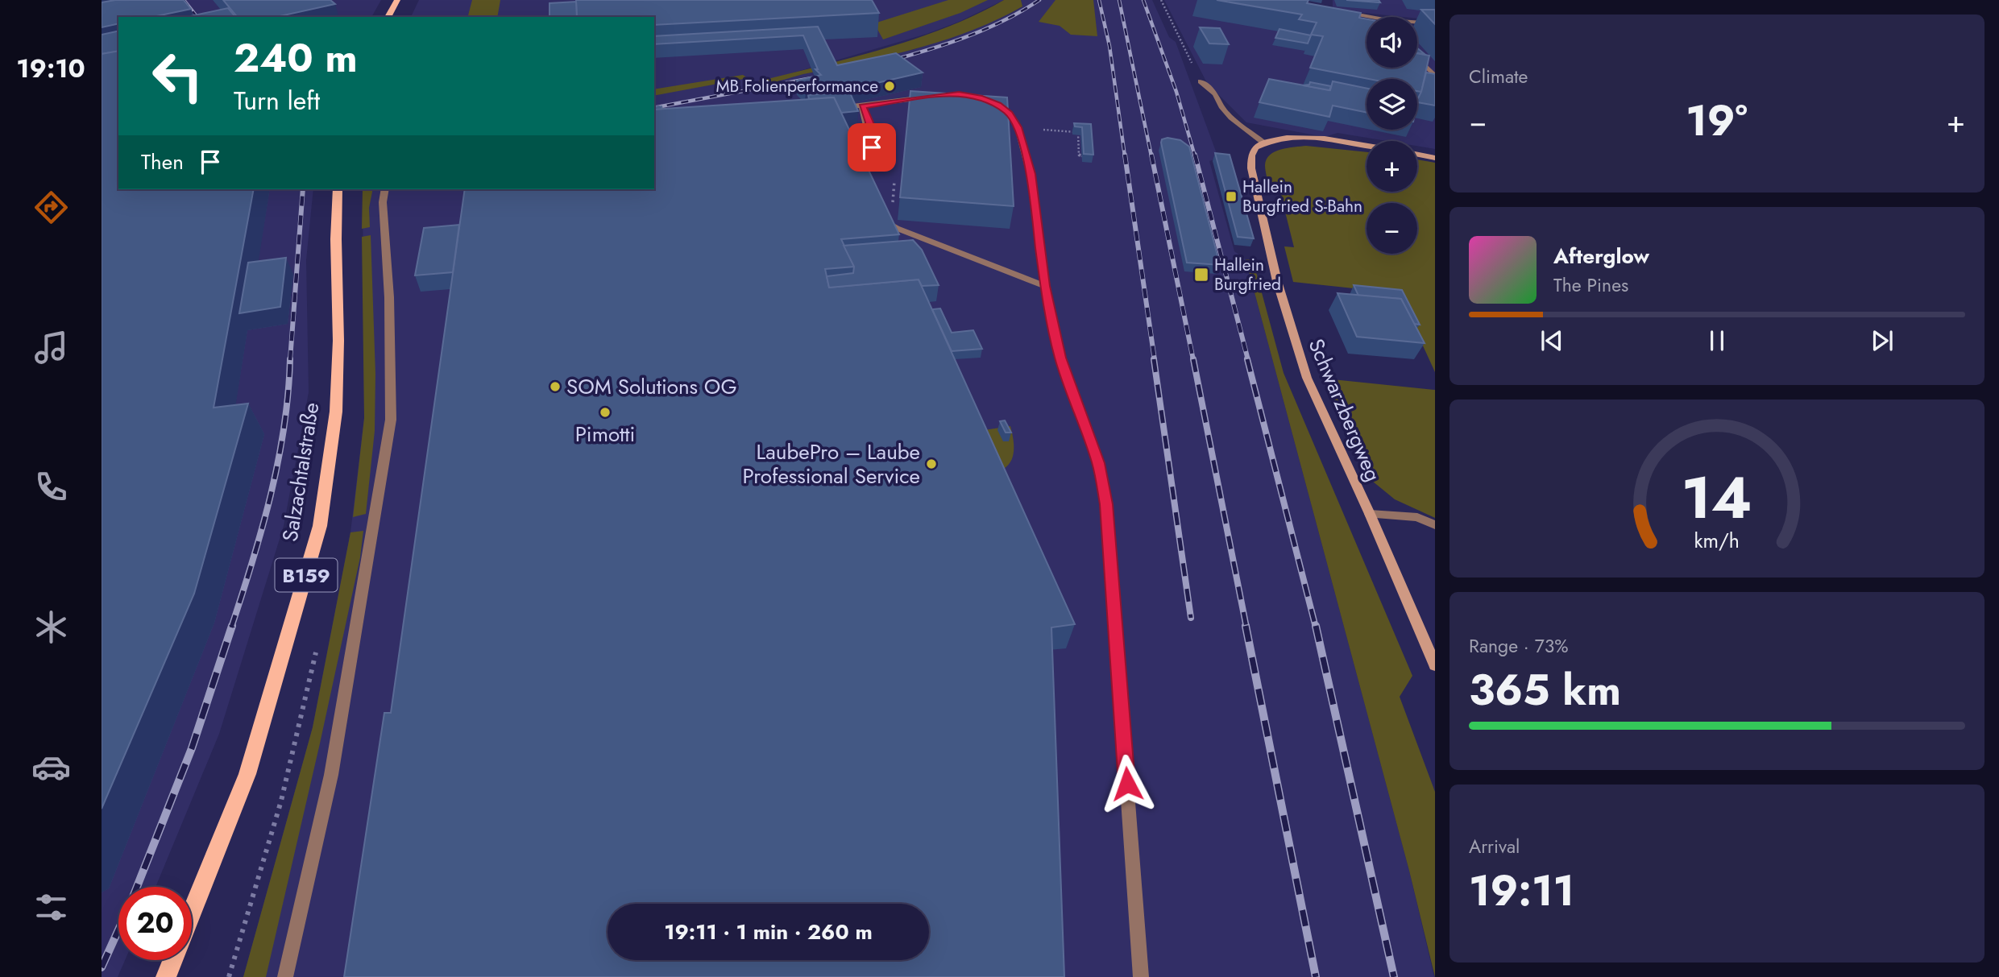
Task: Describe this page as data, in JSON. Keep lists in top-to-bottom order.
{
  "streets": {
    "main road": ["Salzachtalstraße", "B159"],
    "street": ["Schwarzbergweg"]
  },
  "places": {
    "other": [
      "MB Folienperformance",
      "SOM Solutions OG",
      "Pimotti",
      "LaubePro – Laube Professional Service"
    ],
    "transit": ["Hallein Burgfried S-Bahn", "Hallein Burgfried"]
  },
  "page": {
    "tabs": "19:10",
    "tile": [
      "Climate",
      ["Range · 73%", "365 km"],
      ["Arrival", "19:11"]
    ],
    "map_buttons": ["+", "−"],
    "turn": ["240 m", "Turn left"],
    "heat": ["−", "19°", "+"],
    "then": "Then",
    "song": ["Afterglow", "The Pines"],
    "limit": "20",
    "trip": "19:11 · 1 min · 260 m",
    "gauge": ["14", "km/h"]
  }
}
